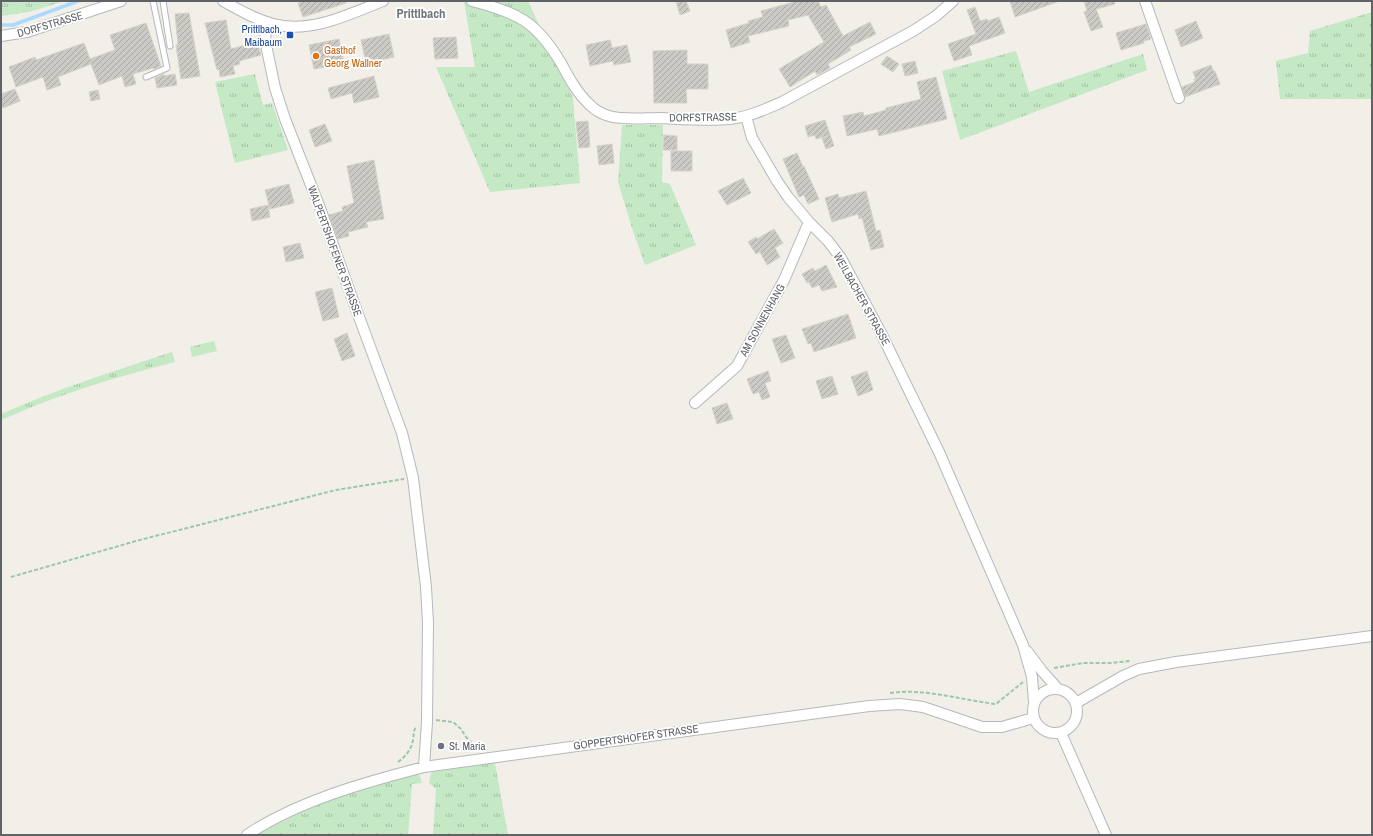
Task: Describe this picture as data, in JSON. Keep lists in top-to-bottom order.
{
  "streets": {
    "street": [
      "DORFSTRASSE",
      "WALPERTSHOFENER STRASSE",
      "WEILBACHER STRASSE",
      "AM SONNENHANG",
      "GOPPERTSHOFER STRASSE"
    ]
  },
  "crossings": [
    ["DORFSTRASSE", "WEILBACHER STRASSE"],
    ["WALPERTSHOFENER STRASSE", "GOPPERTSHOFER STRASSE"],
    ["WEILBACHER STRASSE", "AM SONNENHANG"]
  ],
  "districts": ["Prittlbach"],
  "places": {
    "transit": ["Prittlbach, Maibaum"],
    "other": ["Gasthof Georg Wallner", "St. Maria"]
  }
}
